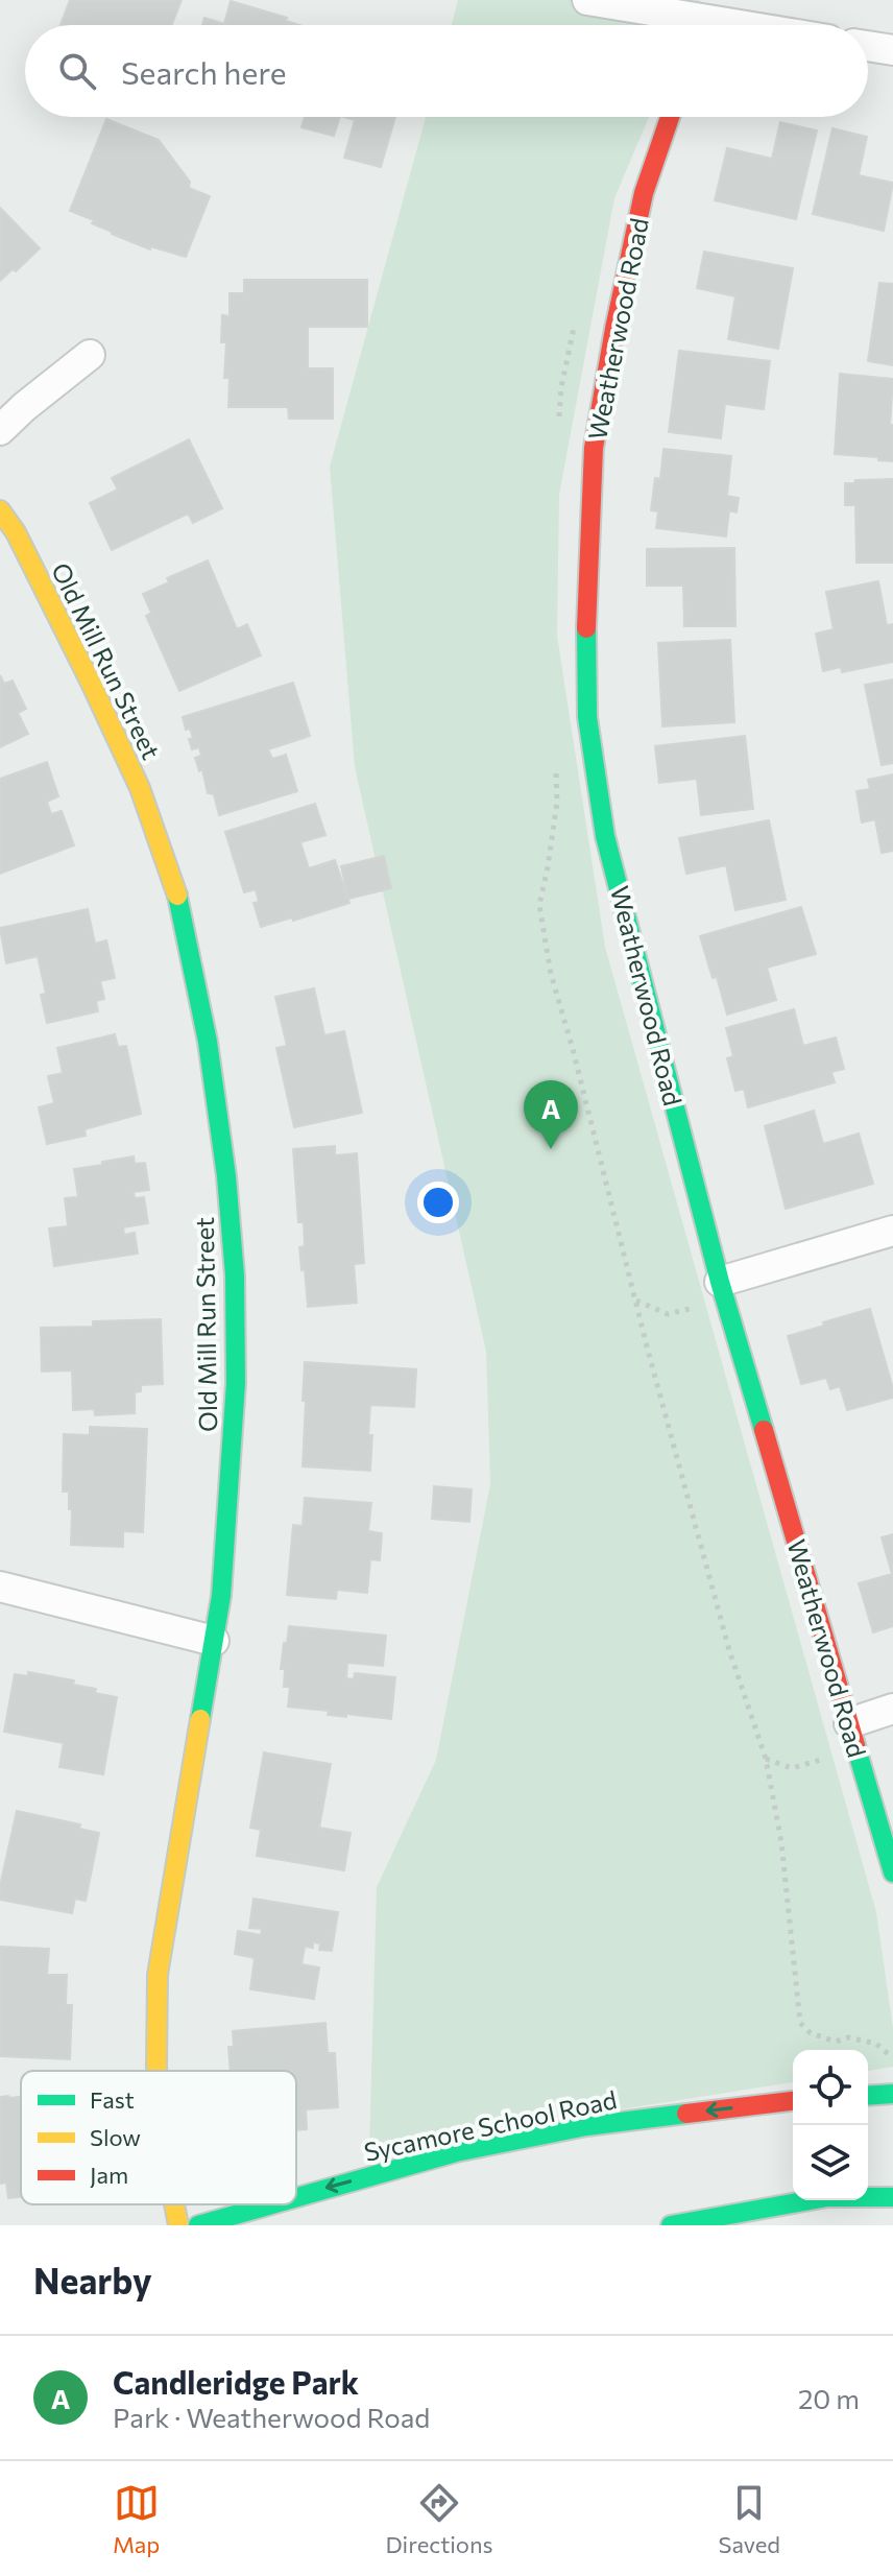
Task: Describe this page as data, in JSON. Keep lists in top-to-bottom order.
{
  "streets": {
    "street": ["Weatherwood Road", "Old Mill Run Street", "Sycamore School Road"]
  },
  "one_way": ["Sycamore School Road"],
  "legend": ["Fast", "Slow", "Jam"],
  "page": {
    "search": "Search here",
    "pins": "A",
    "heading": "Nearby",
    "list": [
      {
        "mark": "A",
        "name": "Candleridge Park",
        "note": "Park · Weatherwood Road",
        "value": "20 m"
      }
    ],
    "nav": ["Map", "Directions", "Saved"]
  }
}
